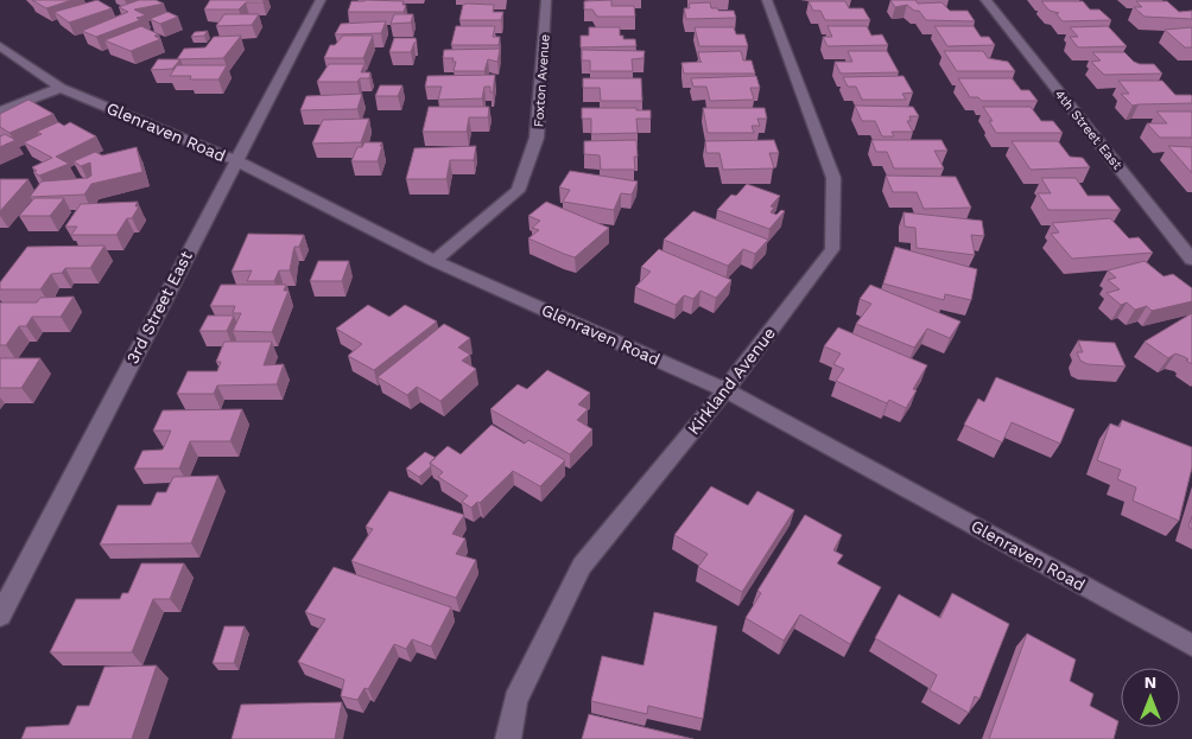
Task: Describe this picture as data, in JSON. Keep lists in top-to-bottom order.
{
  "streets": {
    "street": [
      "Foxton Avenue",
      "4th Street East",
      "Glenraven Road",
      "3rd Street East",
      "Kirkland Avenue"
    ]
  },
  "crossings": [
    ["Foxton Avenue", "Glenraven Road"],
    ["Glenraven Road", "3rd Street East"],
    ["Glenraven Road", "Kirkland Avenue"]
  ],
  "north": "top"
}
